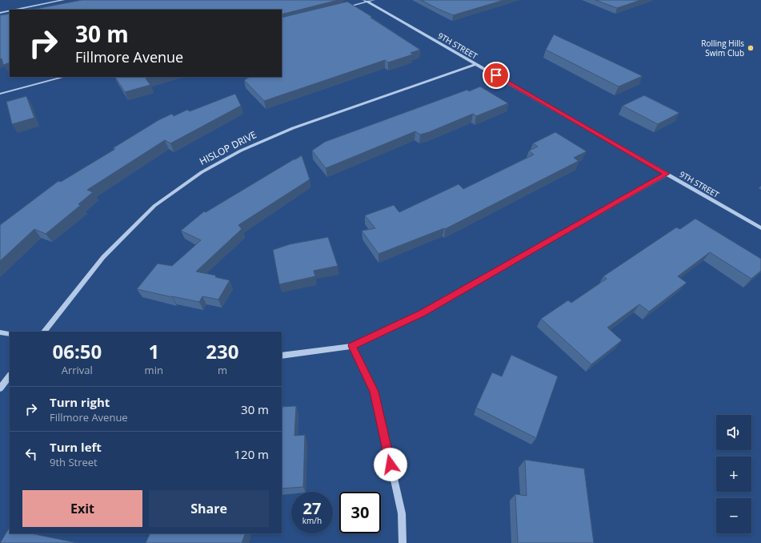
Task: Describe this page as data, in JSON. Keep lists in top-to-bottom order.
{
  "streets": {
    "street": ["9TH STREET", "HISLOP DRIVE"]
  },
  "crossings": [
    ["9TH STREET", "HISLOP DRIVE"]
  ],
  "places": ["Rolling Hills Swim Club"],
  "page": {
    "turn": ["30 m", "Fillmore Avenue"],
    "eta": [
      "06:50",
      "Arrival",
      "1",
      "min",
      "230",
      "m"
    ],
    "list": [
      {
        "name": "Turn right",
        "note": "Fillmore Avenue",
        "value": "30 m"
      },
      {
        "name": "Turn left",
        "note": "9th Street",
        "value": "120 m"
      }
    ],
    "map_buttons": ["+", "−"],
    "buttons": ["Exit", "Share"],
    "speed": "27 km/h",
    "limit": "30"
  }
}
